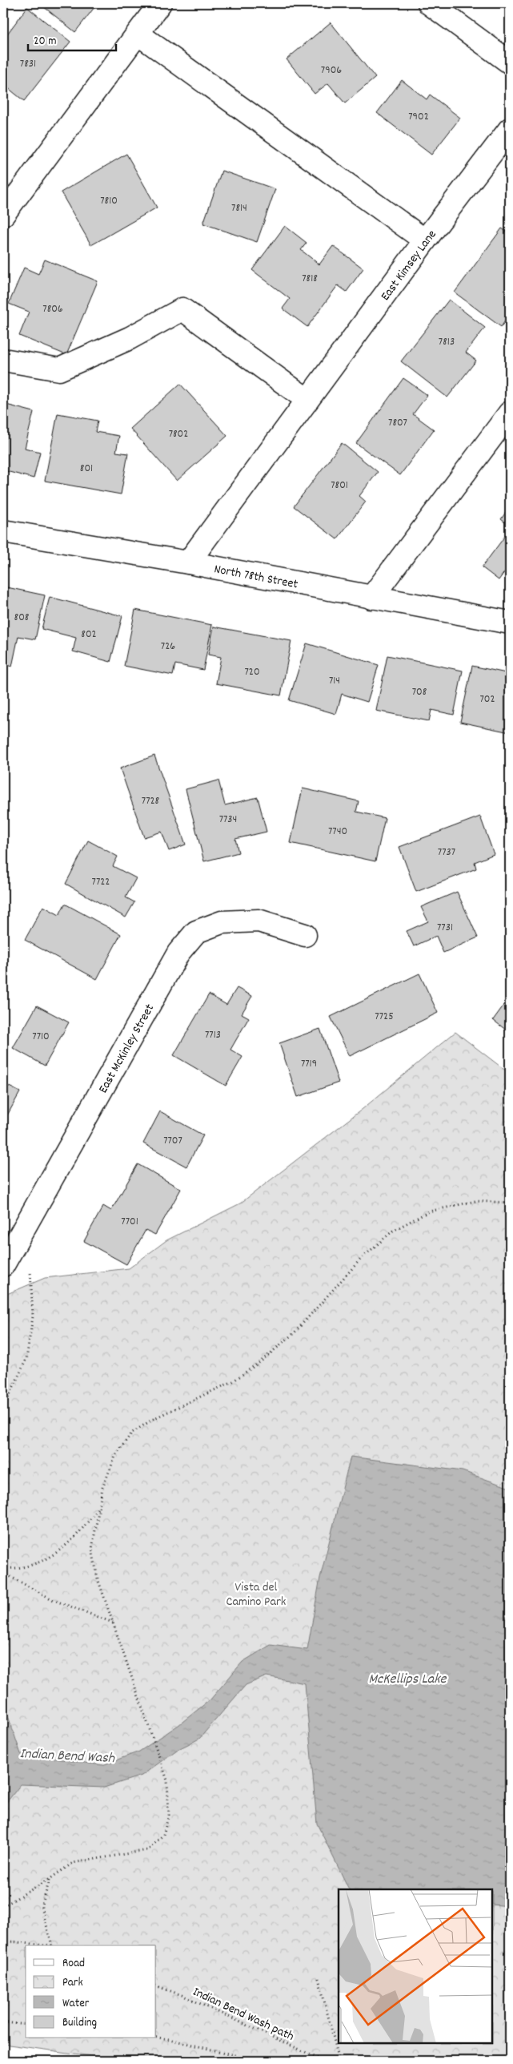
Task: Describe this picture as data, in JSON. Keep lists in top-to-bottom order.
{
  "streets": {
    "street": ["East Kimsey Lane", "North 78th Street", "East McKinley Street"],
    "path": ["Indian Bend Wash path"]
  },
  "crossings": [
    ["East Kimsey Lane", "North 78th Street"]
  ],
  "water": ["McKellips Lake", "Indian Bend Wash"],
  "parks": ["Vista del Camino Park"],
  "house_numbers": [
    "7831",
    "7906",
    "7902",
    "7810",
    "7814",
    "7818",
    "7806",
    "7813",
    "7807",
    "7802",
    "801",
    "7801",
    "808",
    "802",
    "726",
    "720",
    "714",
    "708",
    "702",
    "7728",
    "7734",
    "7740",
    "7737",
    "7722",
    "7731",
    "7725",
    "7713",
    "7710",
    "7719",
    "7707",
    "7701"
  ],
  "legend": [
    "Road",
    "Park",
    "Water",
    "Building"
  ],
  "scale_bar": "20 m"
}
